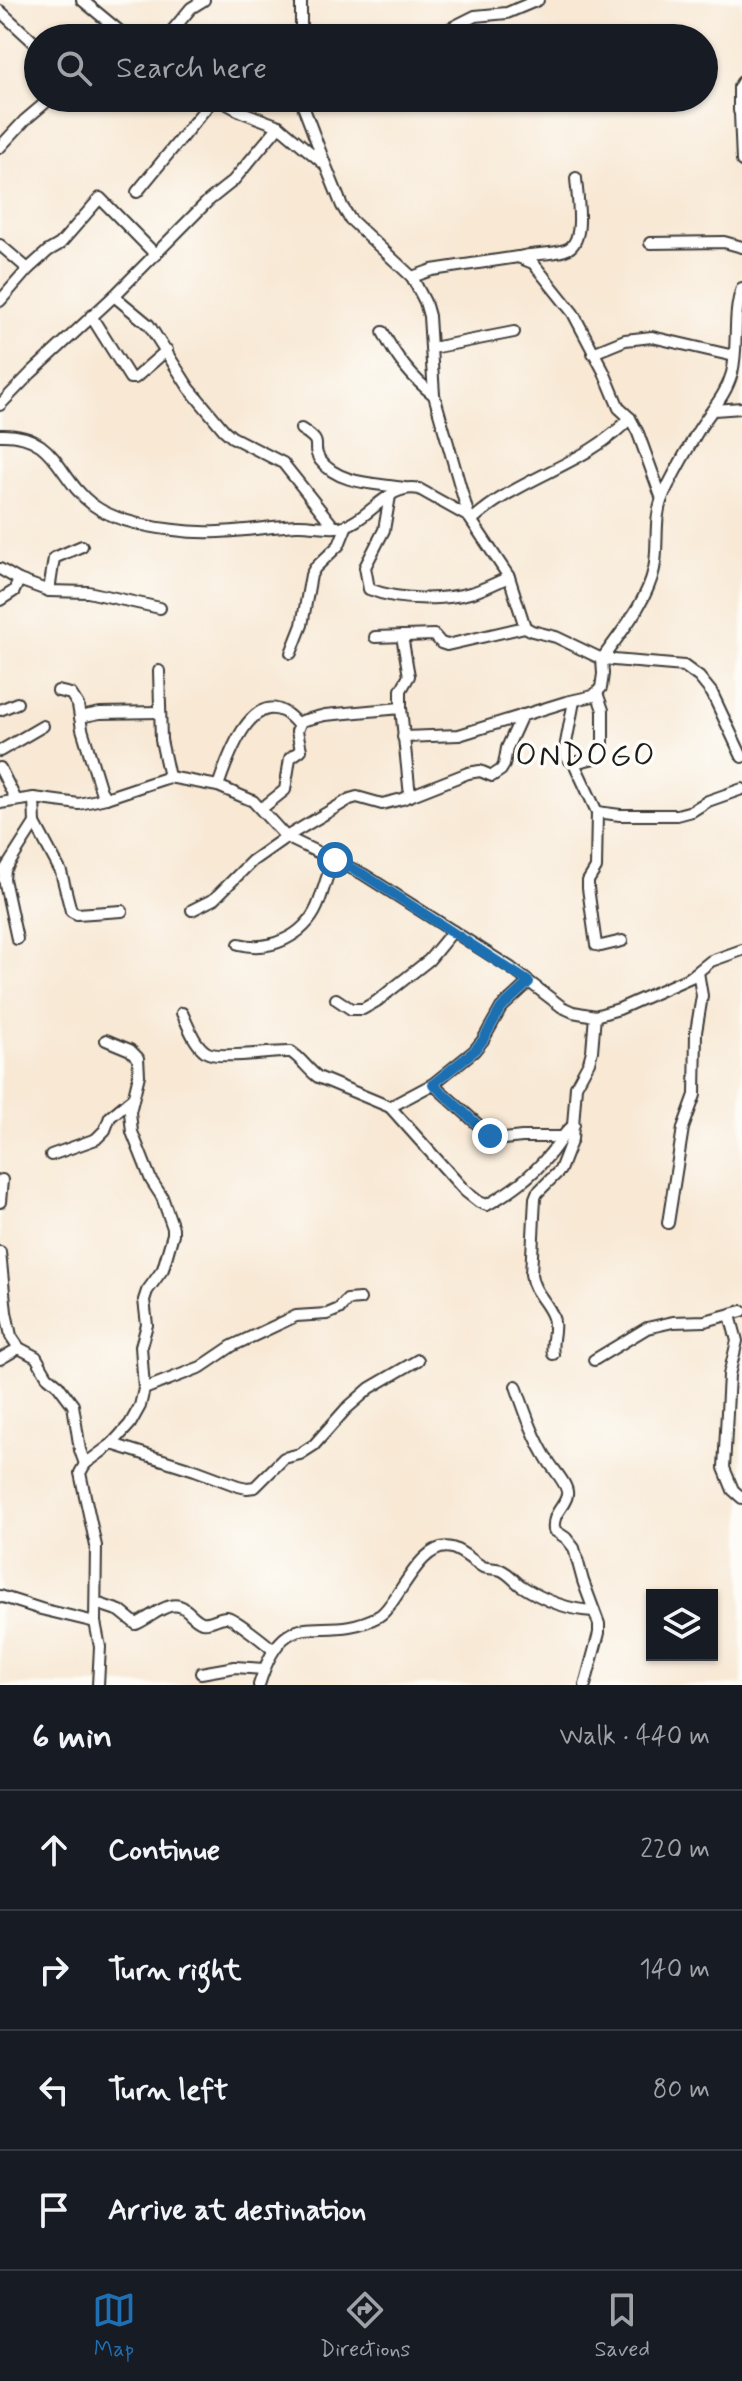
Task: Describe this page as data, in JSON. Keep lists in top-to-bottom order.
{
  "districts": ["ONDOGO"],
  "page": {
    "search": "Search here",
    "heading": ["6 min", "Walk · 440 m"],
    "list": [
      ["Continue", "220 m"],
      ["Turn right", "140 m"],
      ["Turn left", "80 m"],
      "Arrive at destination"
    ],
    "nav": ["Map", "Directions", "Saved"]
  }
}
